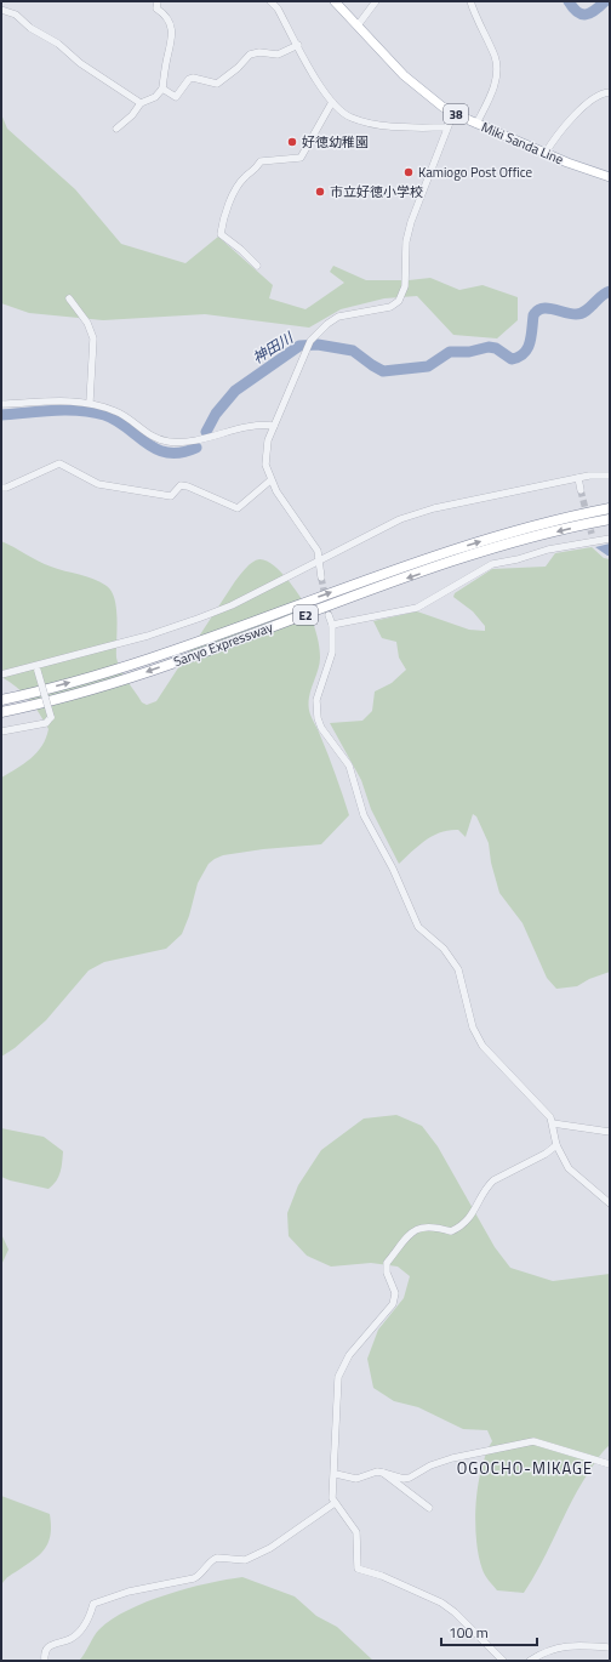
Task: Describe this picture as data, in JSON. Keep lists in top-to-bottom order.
{
  "streets": {
    "highway": ["E2", "Sanyo Expressway"],
    "main road": ["38", "Miki Sanda Line"]
  },
  "districts": ["OGOCHO-MIKAGE"],
  "water": ["神田川"],
  "places": ["好徳幼稚園", "Kamiogo Post Office", "市立好徳小学校"],
  "scale_bar": "100 m"
}
